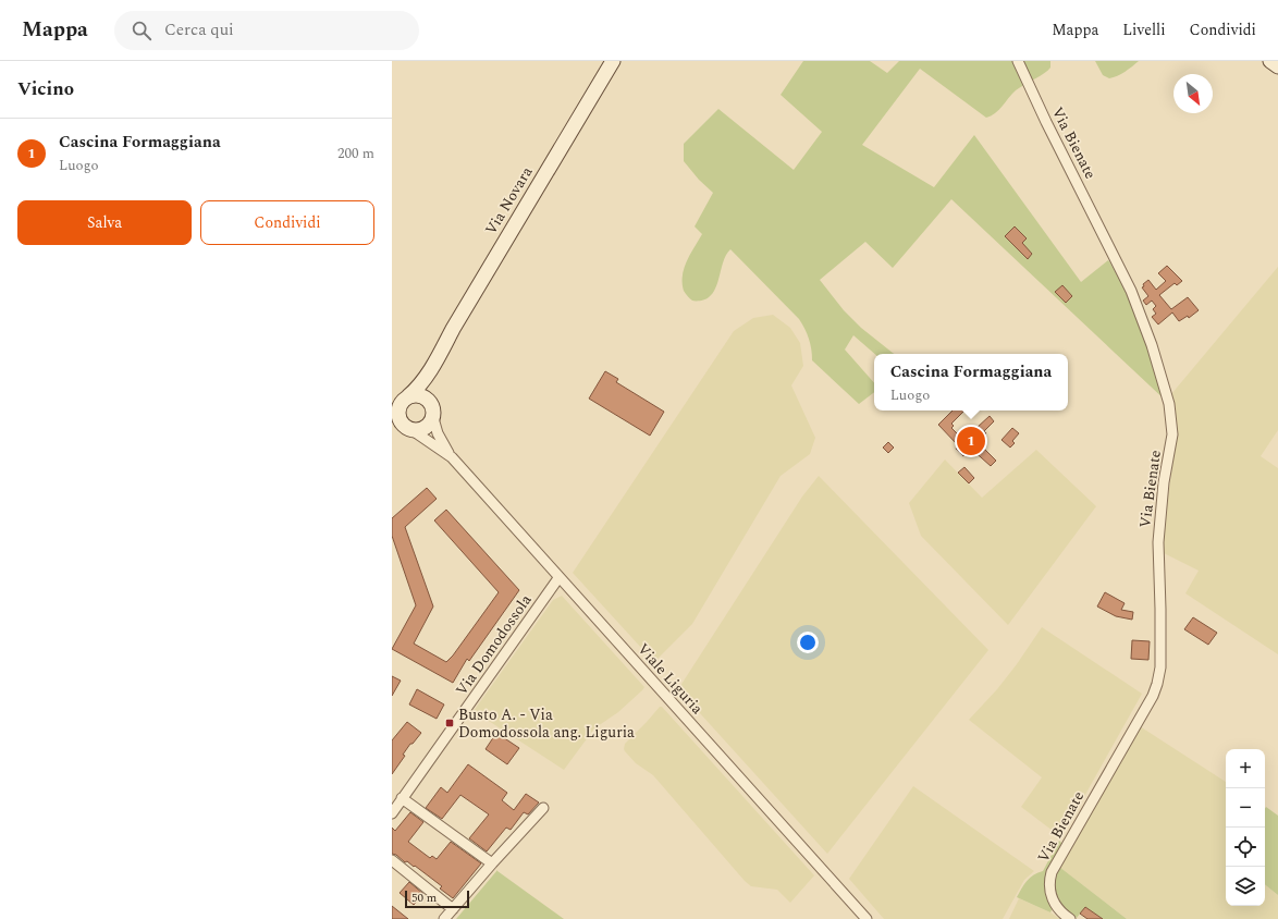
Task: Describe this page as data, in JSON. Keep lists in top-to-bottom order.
{
  "streets": {
    "street": [
      "Via Bienate",
      "Via Novara",
      "Via Domodossola",
      "Viale Liguria"
    ]
  },
  "crossings": [
    ["Via Novara", "Viale Liguria"],
    ["Via Domodossola", "Viale Liguria"]
  ],
  "places": {
    "transit": ["Busto A. - Via Domodossola ang. Liguria"]
  },
  "scale_bar": "50 m",
  "north": "bottom right",
  "page": {
    "header": "Mappa",
    "search": "Cerca qui",
    "nav": ["Mappa", "Livelli", "Condividi"],
    "heading": "Vicino",
    "list": [
      {
        "mark": "1",
        "name": "Cascina Formaggiana",
        "note": "Luogo",
        "value": "200 m"
      }
    ],
    "buttons": ["Salva", "Condividi"],
    "popup": ["Cascina Formaggiana", "Luogo"],
    "pins": "1",
    "map_buttons": ["+", "−"],
    "scale": "50 m"
  }
}
